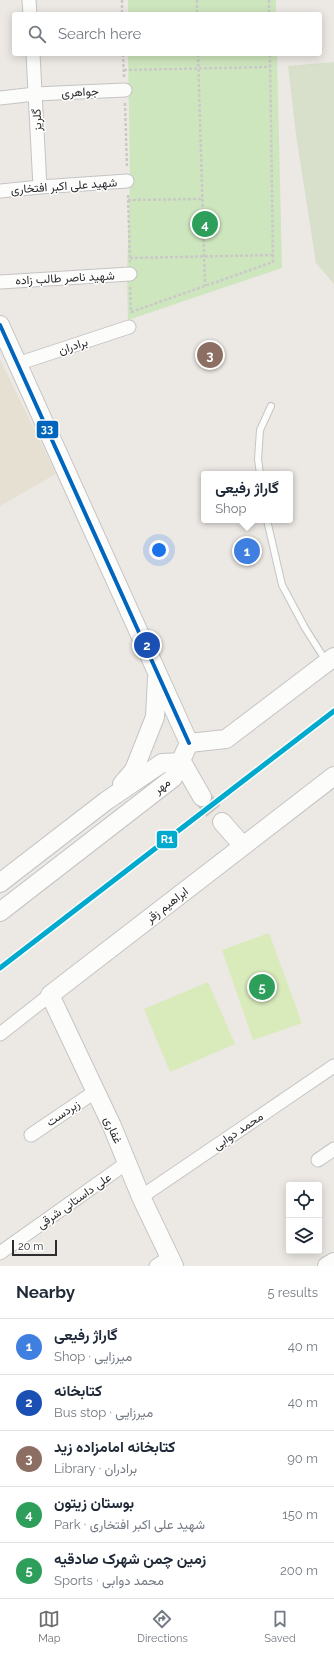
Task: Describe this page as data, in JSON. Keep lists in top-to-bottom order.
{
  "streets": {
    "street": [
      "جواهری",
      "گلریز",
      "شهید علی اکبر افتخاری",
      "شهید ناصر طالب زاده",
      "برادران",
      "مهر",
      "ابراهیم زقر",
      "زبردست",
      "غفاری",
      "محمد دوابی",
      "علی داستانی شرقی"
    ]
  },
  "crossings": [
    ["جواهری", "گلریز"],
    ["گلریز", "شهید علی اکبر افتخاری"],
    ["ابراهیم زقر", "غفاری"],
    ["زبردست", "غفاری"],
    ["غفاری", "محمد دوابی"],
    ["غفاری", "علی داستانی شرقی"]
  ],
  "lines": ["transit line 33", "transit line R1"],
  "scale_bar": "20 m",
  "page": {
    "search": "Search here",
    "pins": [
      "4",
      "3",
      "1",
      "2",
      "5"
    ],
    "popup": ["گاراژ رفیعی", "Shop"],
    "scale": "20 m",
    "heading": ["Nearby", "5 results"],
    "list": [
      {
        "mark": "1",
        "name": "گاراژ رفیعی",
        "note": "Shop · میرزایی",
        "value": "40 m"
      },
      {
        "mark": "2",
        "name": "کتابخانه",
        "note": "Bus stop · میرزایی",
        "value": "40 m"
      },
      {
        "mark": "3",
        "name": "کتابخانه امامزاده زید",
        "note": "Library · برادران",
        "value": "90 m"
      },
      {
        "mark": "4",
        "name": "بوستان زیتون",
        "note": "Park · شهید علی اکبر افتخاری",
        "value": "150 m"
      },
      {
        "mark": "5",
        "name": "زمین چمن شهرک صادقیه",
        "note": "Sports · محمد دوابی",
        "value": "200 m"
      }
    ],
    "nav": ["Map", "Directions", "Saved"]
  }
}
